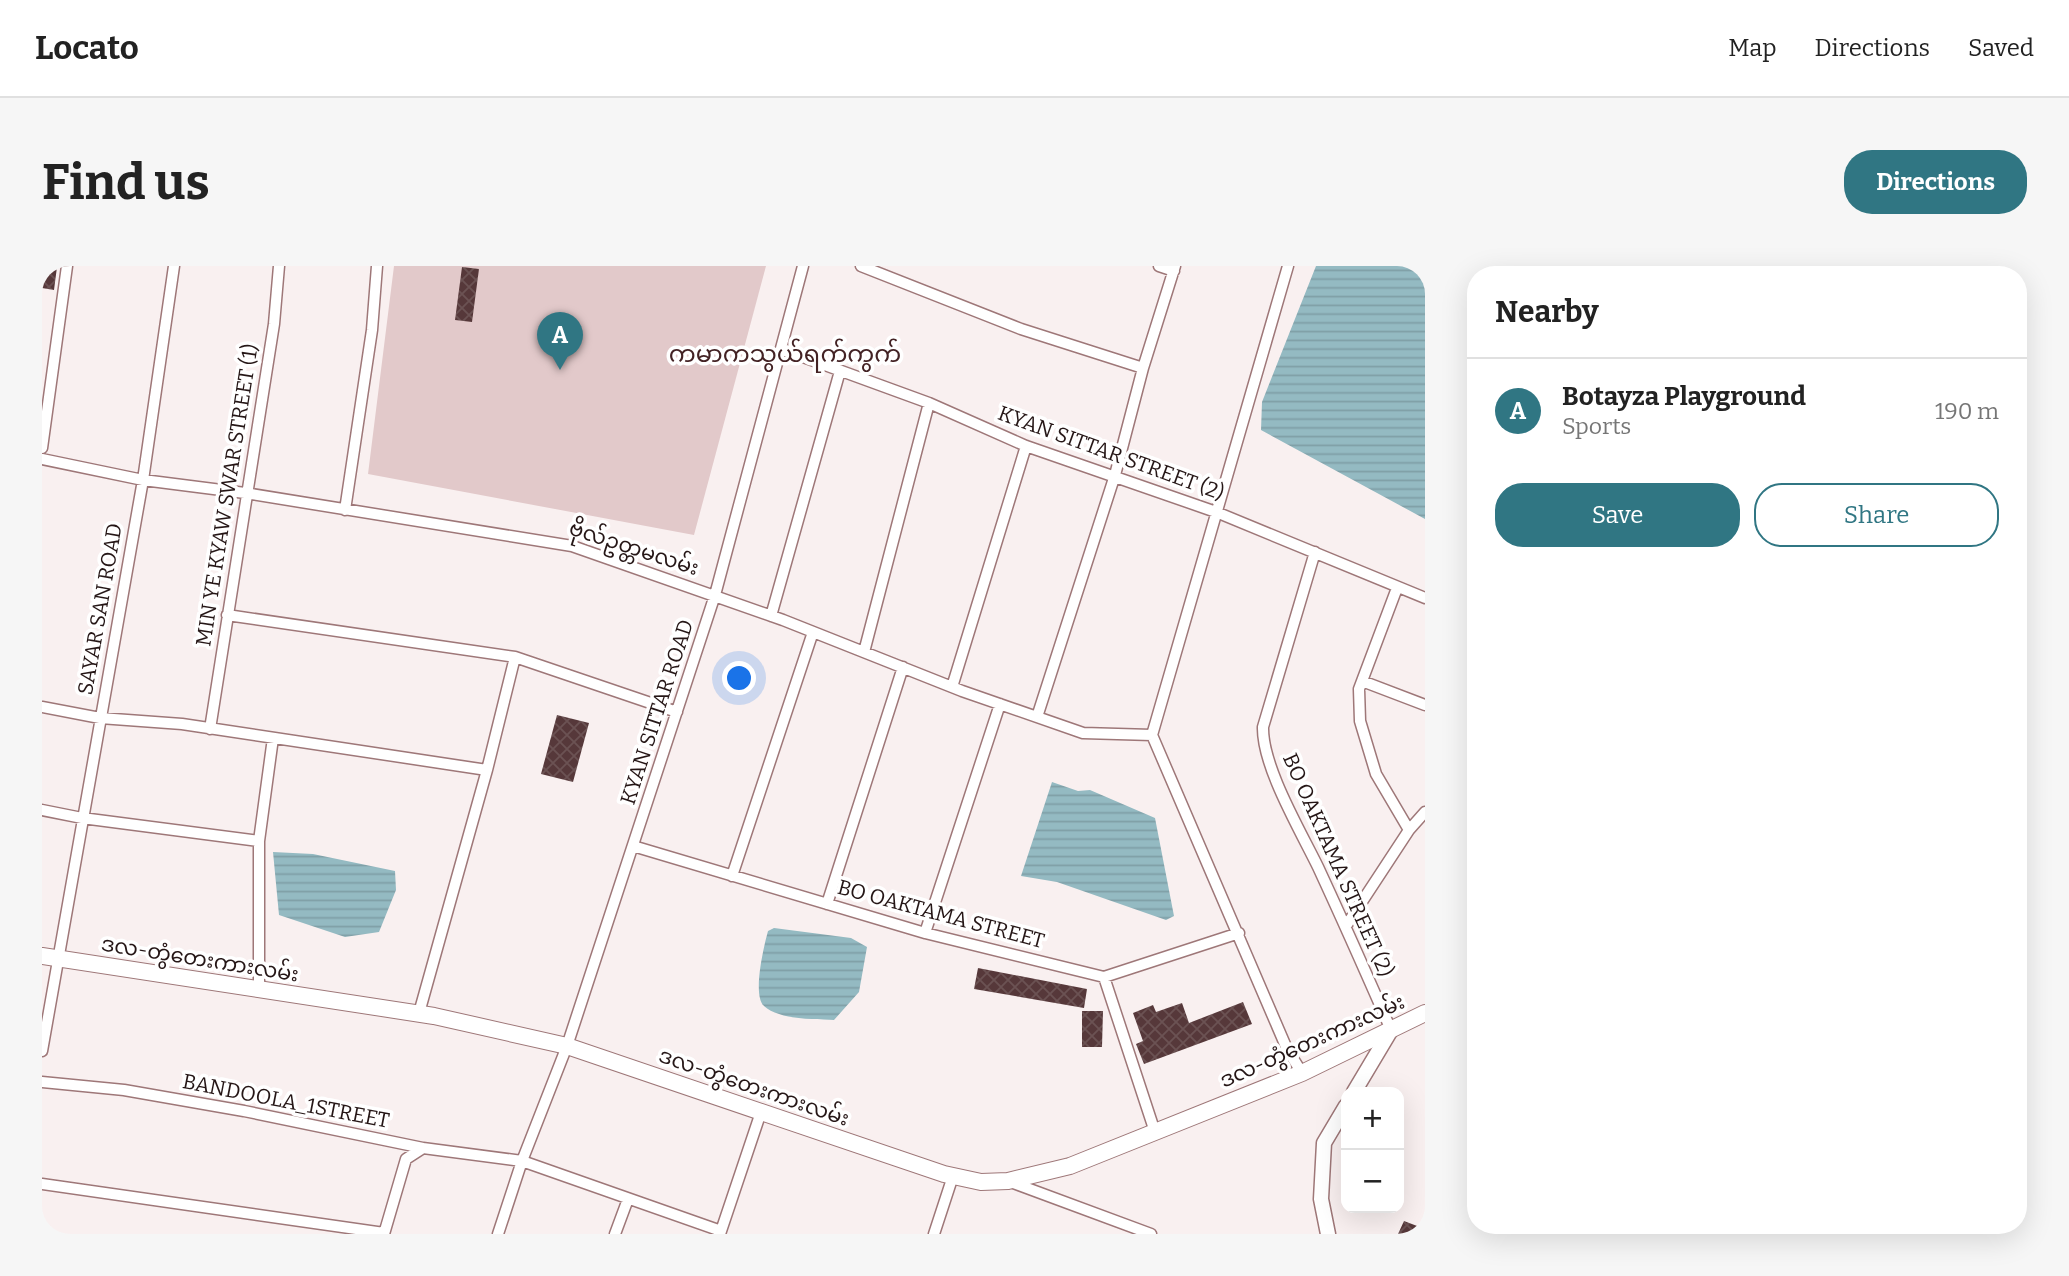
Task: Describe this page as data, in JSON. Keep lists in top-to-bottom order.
{
  "streets": {
    "main road": ["ဒလ-တွံတေးကားလမ်း"],
    "street": [
      "KYAN SITTAR STREET (2)",
      "MIN YE KYAW SWAR STREET (1)",
      "ဗိုလ်ဥတ္တမလမ်း",
      "SAYAR SAN ROAD",
      "KYAN SITTAR ROAD",
      "BO OAKTAMA STREET (2)",
      "BO OAKTAMA STREET",
      "BANDOOLA_1STREET"
    ]
  },
  "crossings": [
    ["KYAN SITTAR STREET (2)", "KYAN SITTAR ROAD"],
    ["KYAN SITTAR STREET (2)", "BO OAKTAMA STREET (2)"],
    ["MIN YE KYAW SWAR STREET (1)", "ဗိုလ်ဥတ္တမလမ်း"],
    ["ဗိုလ်ဥတ္တမလမ်း", "SAYAR SAN ROAD"],
    ["ဗိုလ်ဥတ္တမလမ်း", "KYAN SITTAR ROAD"],
    ["SAYAR SAN ROAD", "ဒလ-တွံတေးကားလမ်း"],
    ["KYAN SITTAR ROAD", "BO OAKTAMA STREET"],
    ["KYAN SITTAR ROAD", "ဒလ-တွံတေးကားလမ်း"],
    ["KYAN SITTAR ROAD", "BANDOOLA_1STREET"],
    ["BO OAKTAMA STREET (2)", "ဒလ-တွံတေးကားလမ်း"]
  ],
  "districts": ["ကမာကသွယ်ရက်ကွက်"],
  "page": {
    "header": "Locato",
    "nav": ["Map", "Directions", "Saved"],
    "buttons": [
      "Directions",
      ["Save", "Share"]
    ],
    "title": "Find us",
    "heading": "Nearby",
    "pins": "A",
    "list": [
      {
        "mark": "A",
        "name": "Botayza Playground",
        "note": "Sports",
        "value": "190 m"
      }
    ],
    "map_buttons": ["+", "−"]
  }
}
